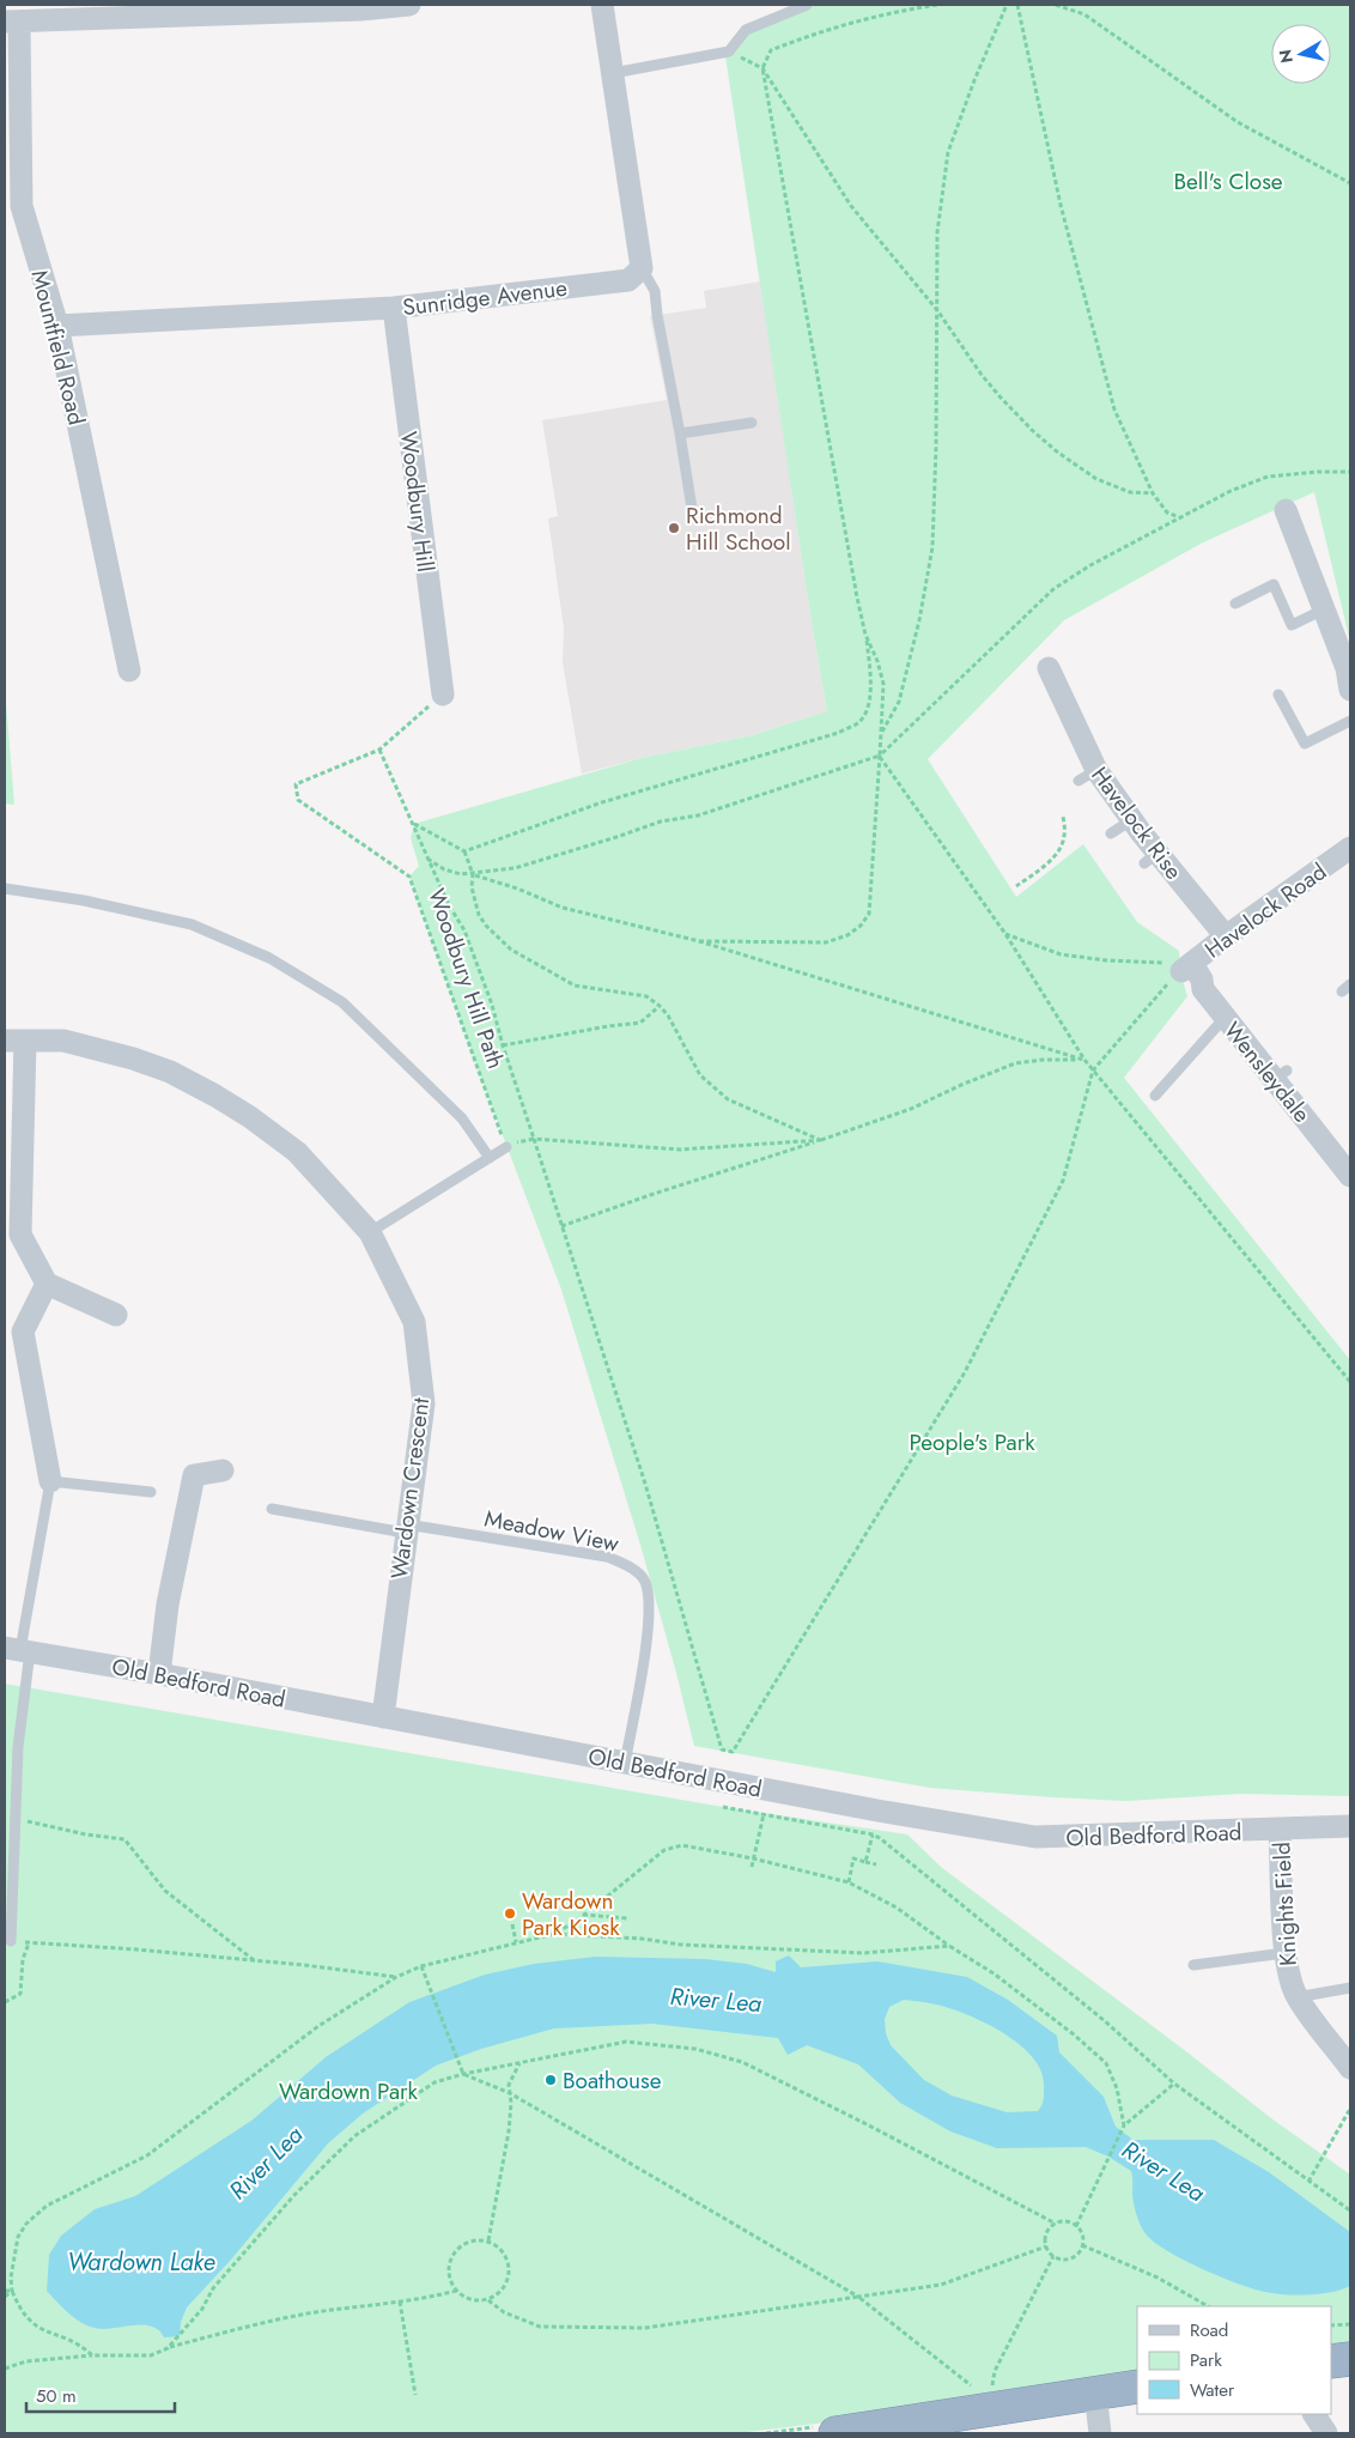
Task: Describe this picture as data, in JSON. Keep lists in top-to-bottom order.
{
  "streets": {
    "street": [
      "Sunridge Avenue",
      "Mountfield Road",
      "Woodbury Hill",
      "Havelock Rise",
      "Havelock Road",
      "Wensleydale",
      "Wardown Crescent",
      "Old Bedford Road",
      "Knights Field"
    ],
    "lane": ["Meadow View"],
    "path": ["Woodbury Hill Path"]
  },
  "crossings": [
    ["Sunridge Avenue", "Mountfield Road"],
    ["Sunridge Avenue", "Woodbury Hill"],
    ["Woodbury Hill", "Woodbury Hill Path"],
    ["Havelock Rise", "Havelock Road"],
    ["Havelock Road", "Wensleydale"],
    ["Wardown Crescent", "Meadow View"],
    ["Wardown Crescent", "Old Bedford Road"],
    ["Meadow View", "Old Bedford Road"],
    ["Old Bedford Road", "Knights Field"]
  ],
  "water": ["River Lea", "Wardown Lake"],
  "parks": ["Bell's Close", "People's Park", "Wardown Park"],
  "places": ["Richmond Hill School", "Wardown Park Kiosk", "Boathouse"],
  "legend": ["Road", "Park", "Water"],
  "scale_bar": "50 m",
  "north": "left"
}
